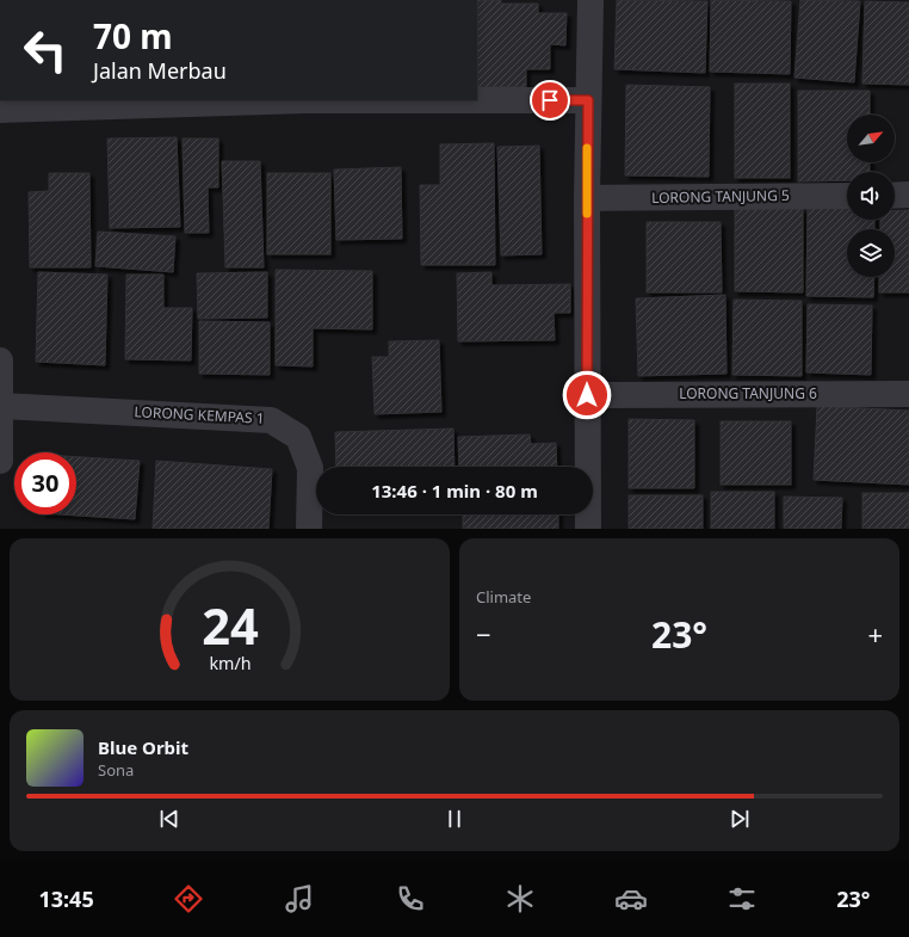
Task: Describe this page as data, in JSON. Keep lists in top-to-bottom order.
{
  "streets": {
    "street": ["LORONG TANJUNG 5", "LORONG TANJUNG 6", "LORONG KEMPAS 1"]
  },
  "north": "top right",
  "page": {
    "turn": ["70 m", "Jalan Merbau"],
    "limit": "30",
    "trip": "13:46 · 1 min · 80 m",
    "tile": "Climate",
    "heat": ["−", "23°", "+"],
    "song": ["Blue Orbit", "Sona"],
    "tabs": ["13:45", "23°"],
    "gauge": ["24", "km/h"]
  }
}
